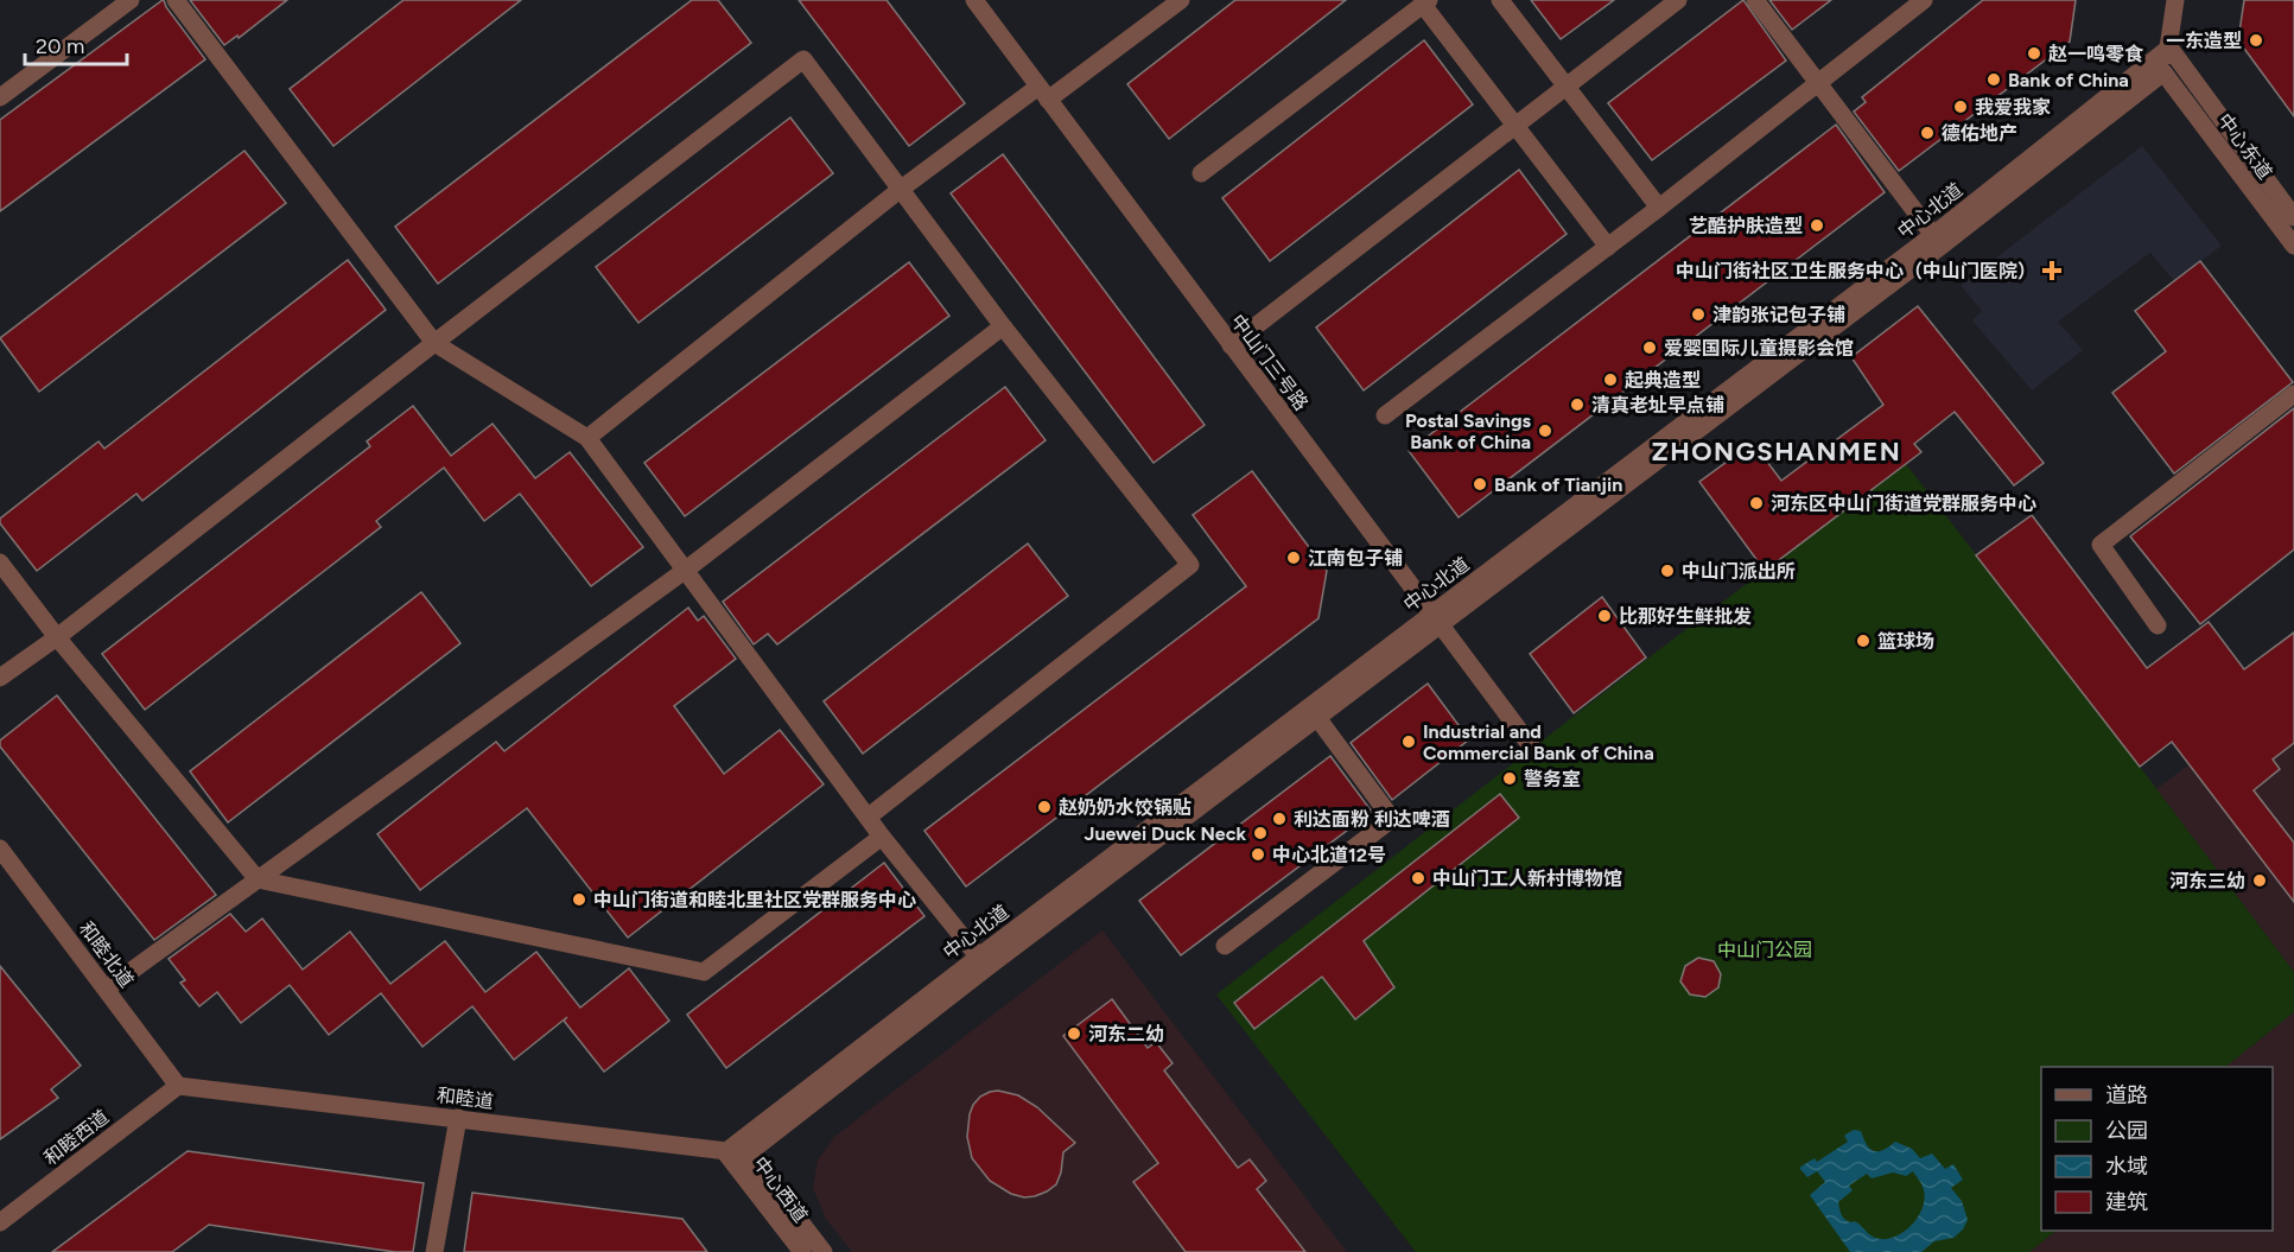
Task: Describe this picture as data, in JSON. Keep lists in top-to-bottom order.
{
  "streets": {
    "street": [
      "中心东道",
      "中心北道",
      "中山门三号路",
      "和睦北道",
      "和睦道",
      "和睦西道",
      "中心西道"
    ]
  },
  "crossings": [
    ["中心东道", "中心北道"],
    ["中心北道", "中山门三号路"],
    ["中心北道", "和睦道"],
    ["中心北道", "中心西道"],
    ["和睦北道", "和睦道"],
    ["和睦北道", "和睦西道"],
    ["和睦道", "和睦西道"],
    ["和睦道", "中心西道"]
  ],
  "districts": ["ZHONGSHANMEN"],
  "parks": ["中山门公园"],
  "places": {
    "other": [
      "一东造型",
      "赵一鸣零食",
      "Bank of China",
      "我爱我家",
      "德佑地产",
      "艺酷护肤造型",
      "津韵张记包子铺",
      "爱婴国际儿童摄影会馆",
      "起典造型",
      "清真老址早点铺",
      "Postal Savings Bank of China",
      "Bank of Tianjin",
      "河东区中山门街道党群服务中心",
      "江南包子铺",
      "中山门派出所",
      "比那好生鲜批发",
      "篮球场",
      "Industrial and Commercial Bank of China",
      "警务室",
      "赵奶奶水饺锅贴",
      "利达面粉 利达啤酒",
      "Juewei Duck Neck",
      "中心北道12号",
      "中山门工人新村博物馆",
      "河东三幼",
      "中山门街道和睦北里社区党群服务中心",
      "河东二幼"
    ],
    "health": ["中山门街社区卫生服务中心（中山门医院）"]
  },
  "legend": [
    "道路",
    "公园",
    "水域",
    "建筑"
  ],
  "scale_bar": "20 m"
}
